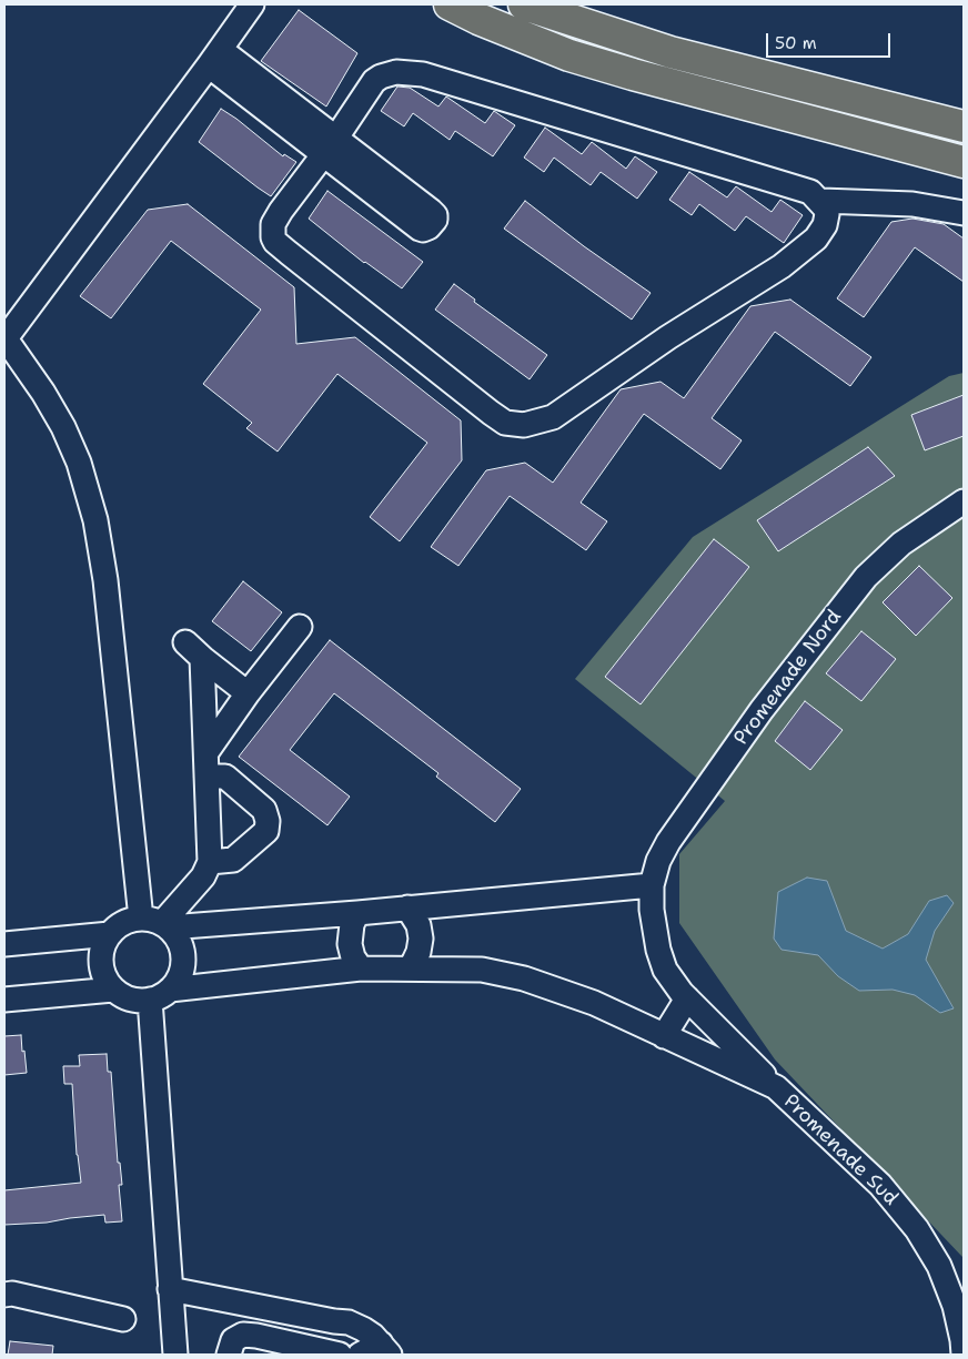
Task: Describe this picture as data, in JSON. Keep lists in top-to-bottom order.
{
  "streets": {
    "street": ["Promenade Nord", "Promenade Sud"]
  },
  "scale_bar": "50 m"
}
